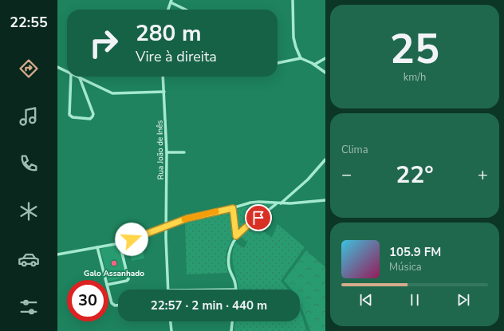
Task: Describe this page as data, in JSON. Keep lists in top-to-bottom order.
{
  "streets": {
    "street": ["Rua João de Inês"]
  },
  "places": ["Galo Assanhado"],
  "page": {
    "tabs": "22:55",
    "tile": [
      ["25", "km/h"],
      "Clima"
    ],
    "turn": ["280 m", "Vire à direita"],
    "heat": ["−", "22°", "+"],
    "song": ["105.9 FM", "Música"],
    "limit": "30",
    "trip": "22:57 · 2 min · 440 m"
  }
}
